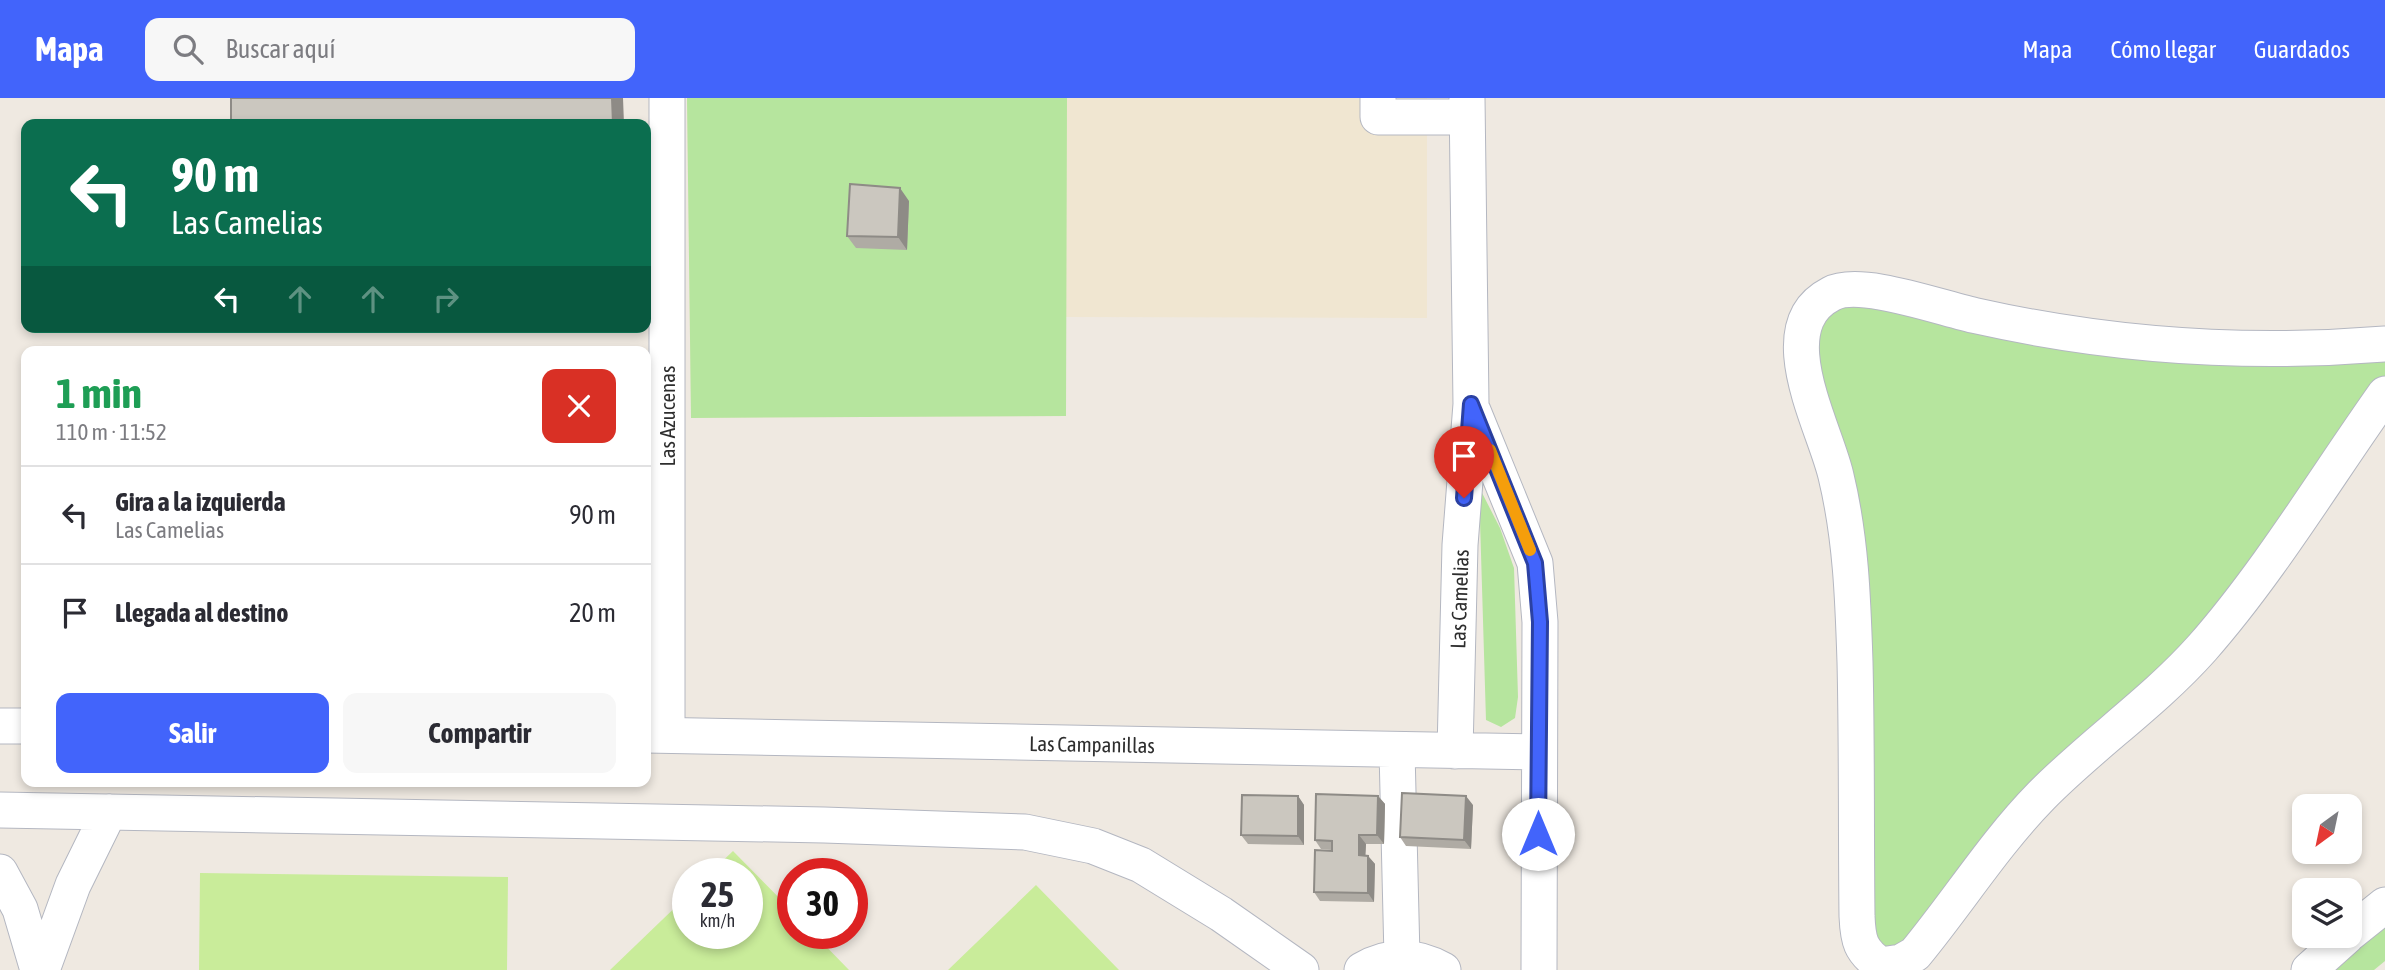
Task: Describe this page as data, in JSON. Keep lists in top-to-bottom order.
{
  "streets": {
    "street": ["Las Azucenas", "Las Camelias", "Las Campanillas"]
  },
  "crossings": [
    ["Las Azucenas", "Las Campanillas"],
    ["Las Camelias", "Las Campanillas"]
  ],
  "north": "bottom left",
  "page": {
    "header": "Mapa",
    "search": "Buscar aquí",
    "nav": ["Mapa", "Cómo llegar", "Guardados"],
    "turn": ["90 m", "Las Camelias"],
    "heading": ["1 min", "110 m · 11:52"],
    "list": [
      {
        "name": "Gira a la izquierda",
        "note": "Las Camelias",
        "value": "90 m"
      },
      {
        "name": "Llegada al destino",
        "value": "20 m"
      }
    ],
    "buttons": ["Salir", "Compartir"],
    "speed": "25 km/h",
    "limit": "30"
  }
}
